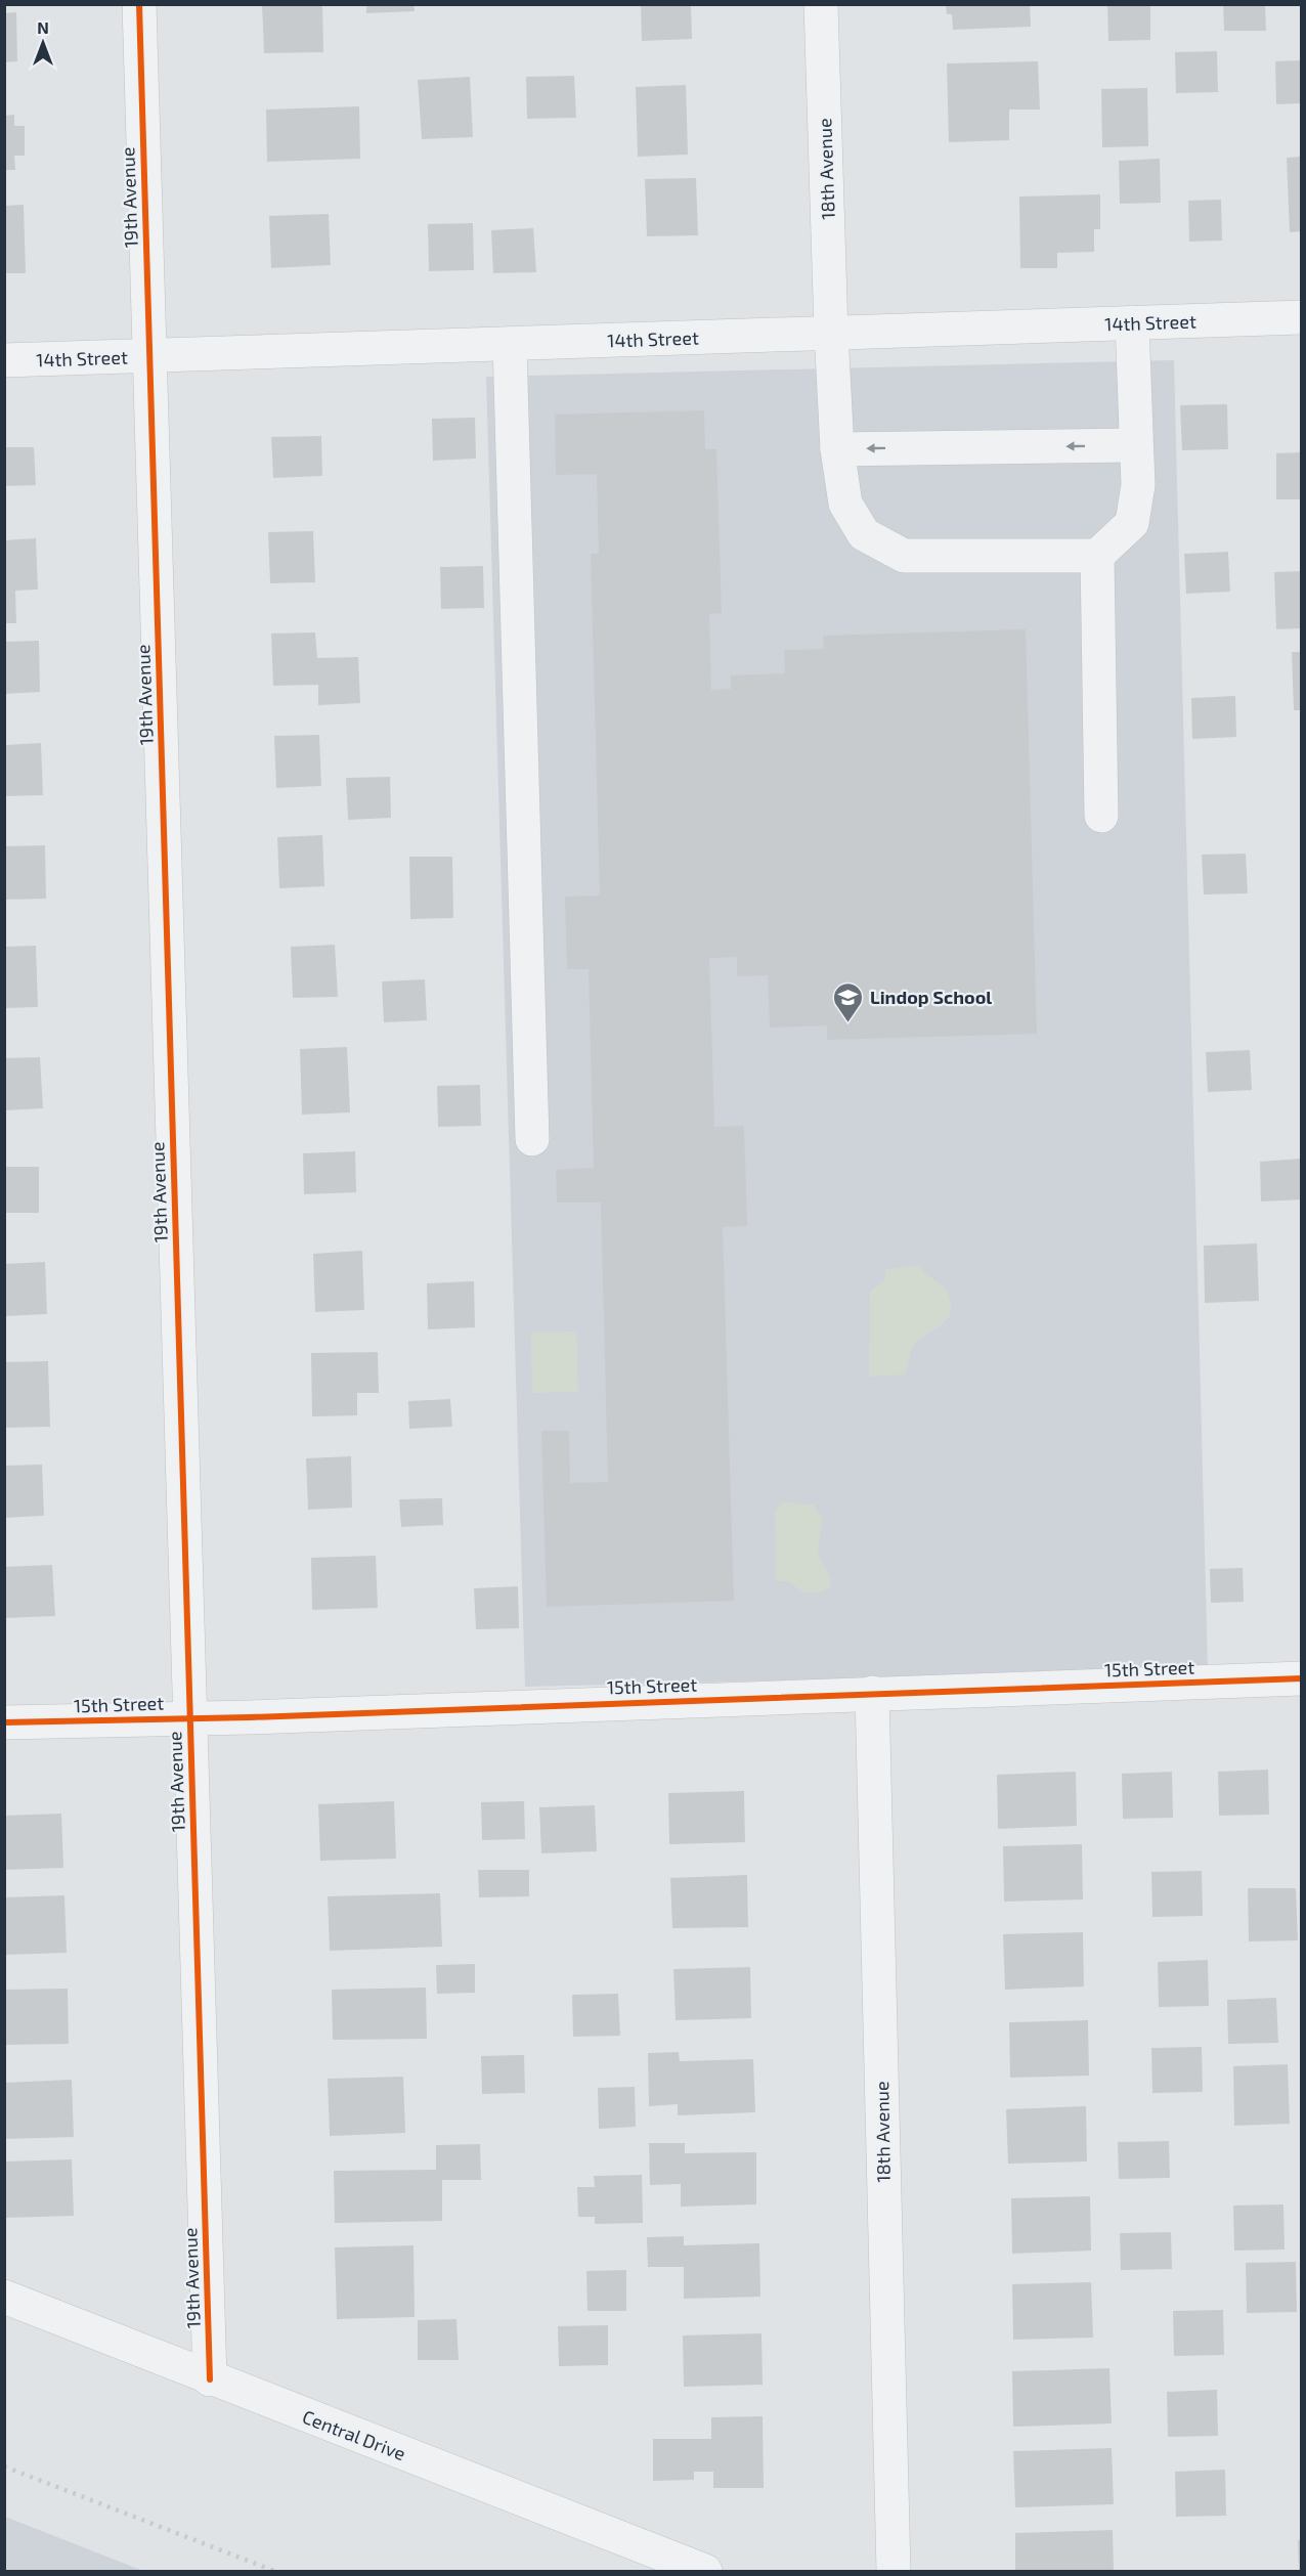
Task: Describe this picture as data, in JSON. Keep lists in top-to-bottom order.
{
  "streets": {
    "street": [
      "18th Avenue",
      "19th Avenue",
      "14th Street",
      "15th Street",
      "Central Drive"
    ]
  },
  "crossings": [
    ["18th Avenue", "14th Street"],
    ["18th Avenue", "15th Street"],
    ["19th Avenue", "14th Street"],
    ["19th Avenue", "15th Street"],
    ["19th Avenue", "Central Drive"]
  ],
  "places": {
    "school or university": ["Lindop School"]
  },
  "north": "top"
}
